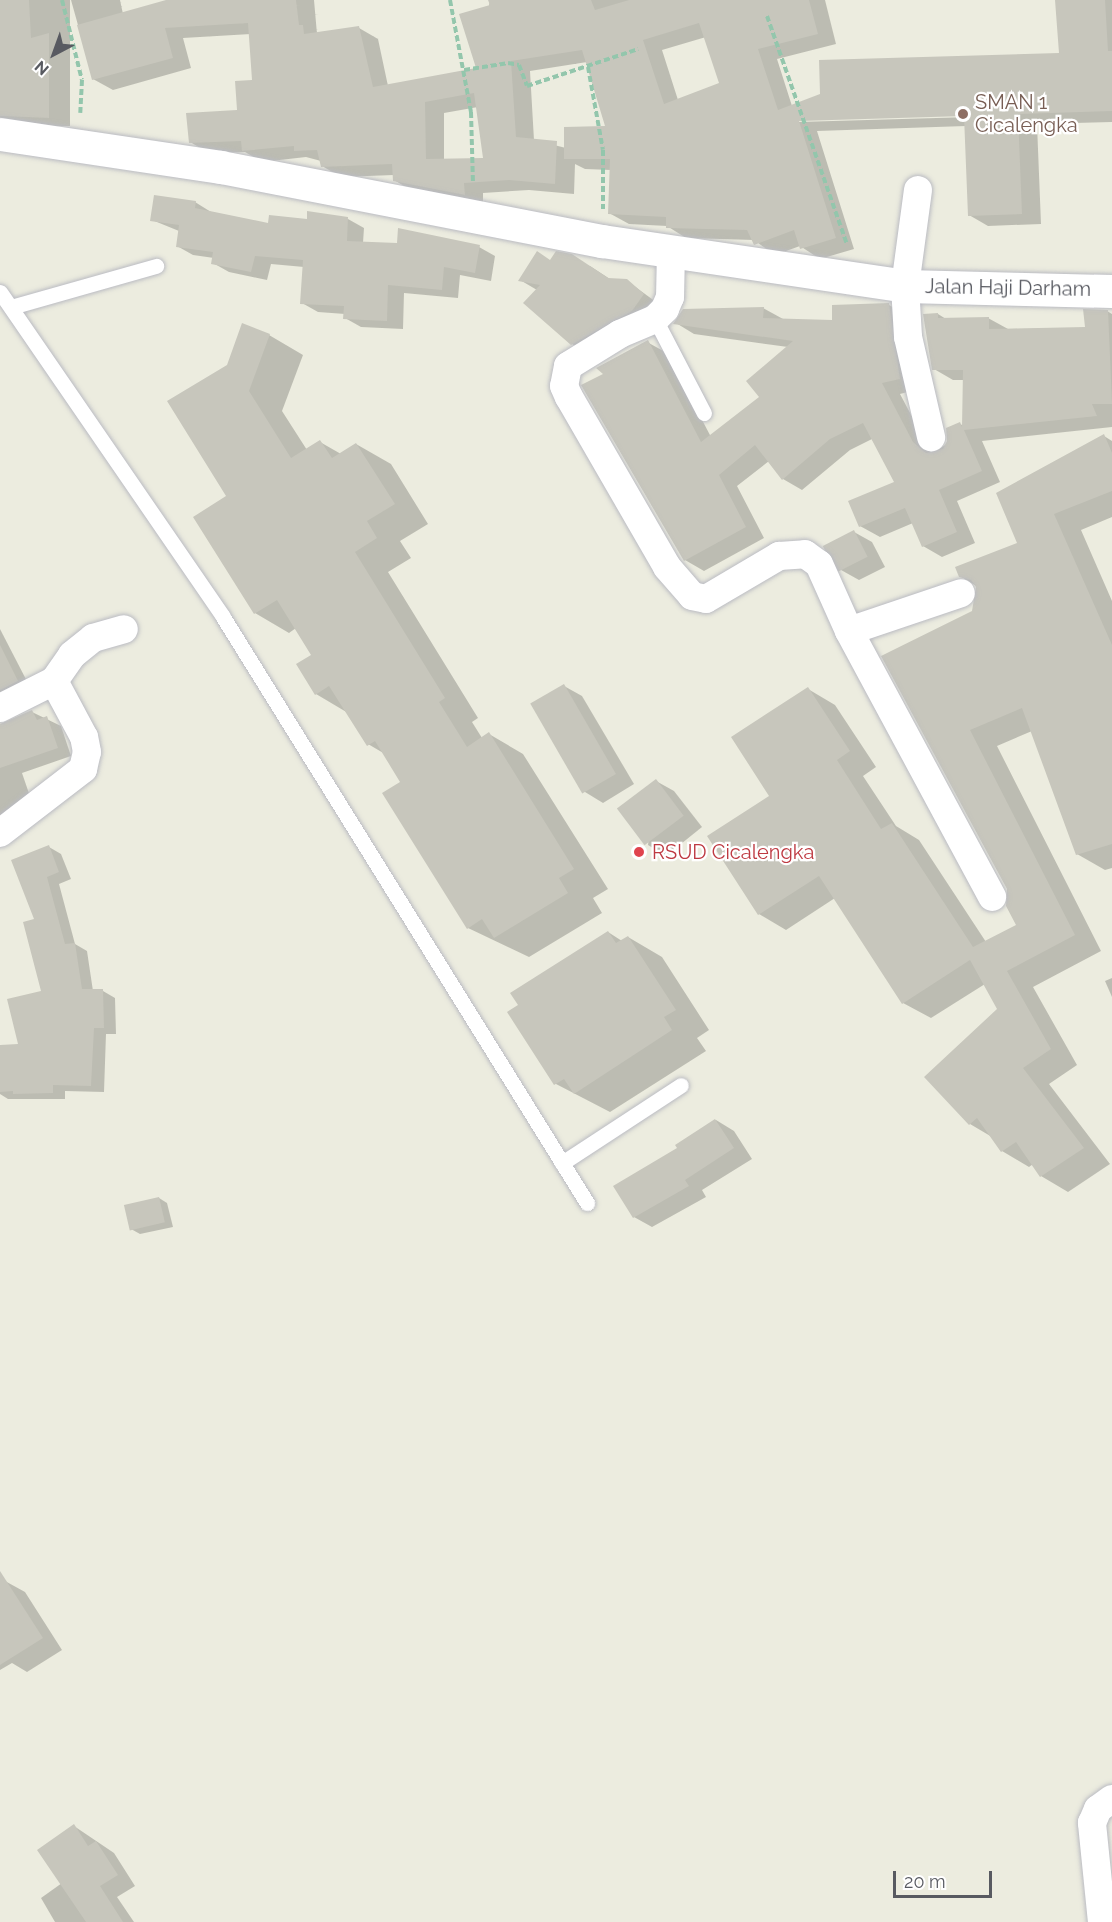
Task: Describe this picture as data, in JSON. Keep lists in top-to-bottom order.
{
  "streets": {
    "street": ["Jalan Haji Darham"]
  },
  "places": ["SMAN 1 Cicalengka", "RSUD Cicalengka"],
  "scale_bar": "20 m",
  "north": "bottom left"
}
